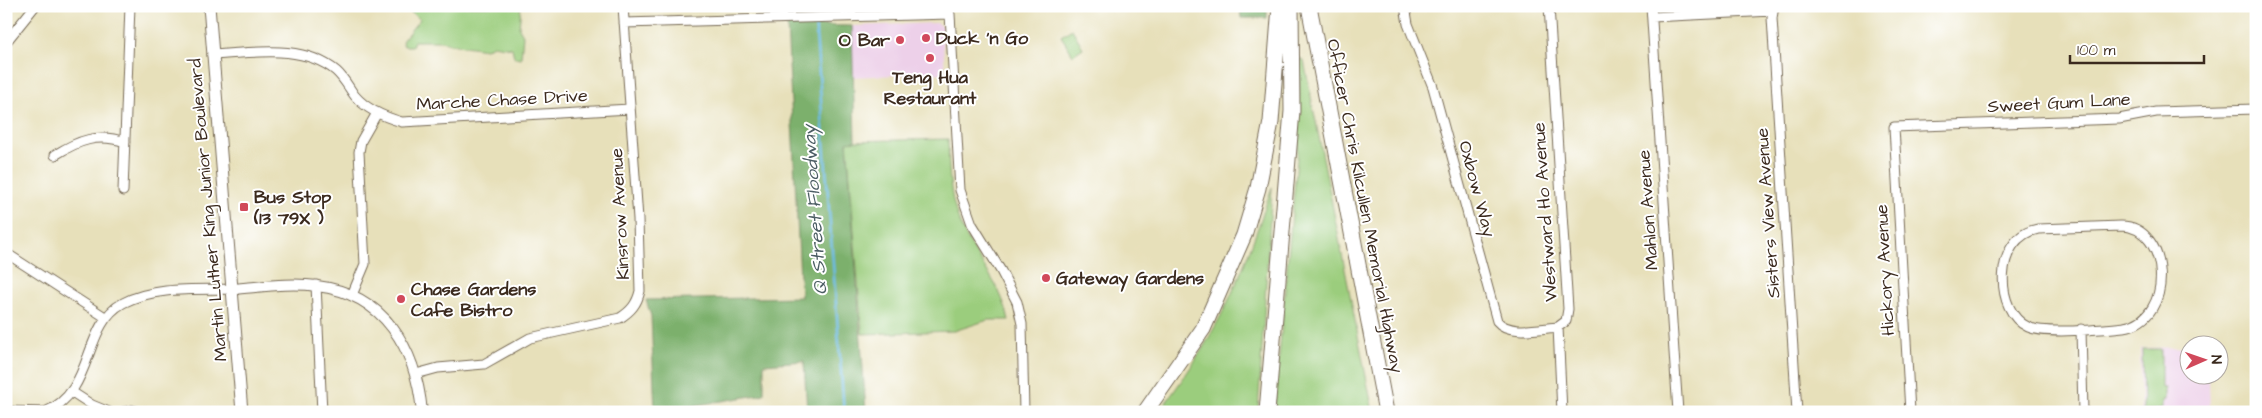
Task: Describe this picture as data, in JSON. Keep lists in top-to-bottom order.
{
  "streets": {
    "highway": ["Officer Chris Kilcullen Memorial Highway"],
    "main road": ["Martin Luther King Junior Boulevard"],
    "street": [
      "Marche Chase Drive",
      "Sweet Gum Lane",
      "Oxbow Way",
      "Mahlon Avenue",
      "Westward Ho Avenue",
      "Sisters View Avenue",
      "Kinsrow Avenue",
      "Hickory Avenue"
    ]
  },
  "crossings": [
    ["Marche Chase Drive", "Martin Luther King Junior Boulevard"],
    ["Marche Chase Drive", "Kinsrow Avenue"],
    ["Sweet Gum Lane", "Hickory Avenue"],
    ["Oxbow Way", "Westward Ho Avenue"]
  ],
  "water": ["Q Street Floodway"],
  "places": {
    "other": [
      "Duck 'n Go",
      "O Bar",
      "Teng Hua Restaurant",
      "Gateway Gardens",
      "Chase Gardens Cafe Bistro"
    ],
    "transit": ["Bus Stop (13 79X )"]
  },
  "scale_bar": "100 m",
  "north": "right"
}
